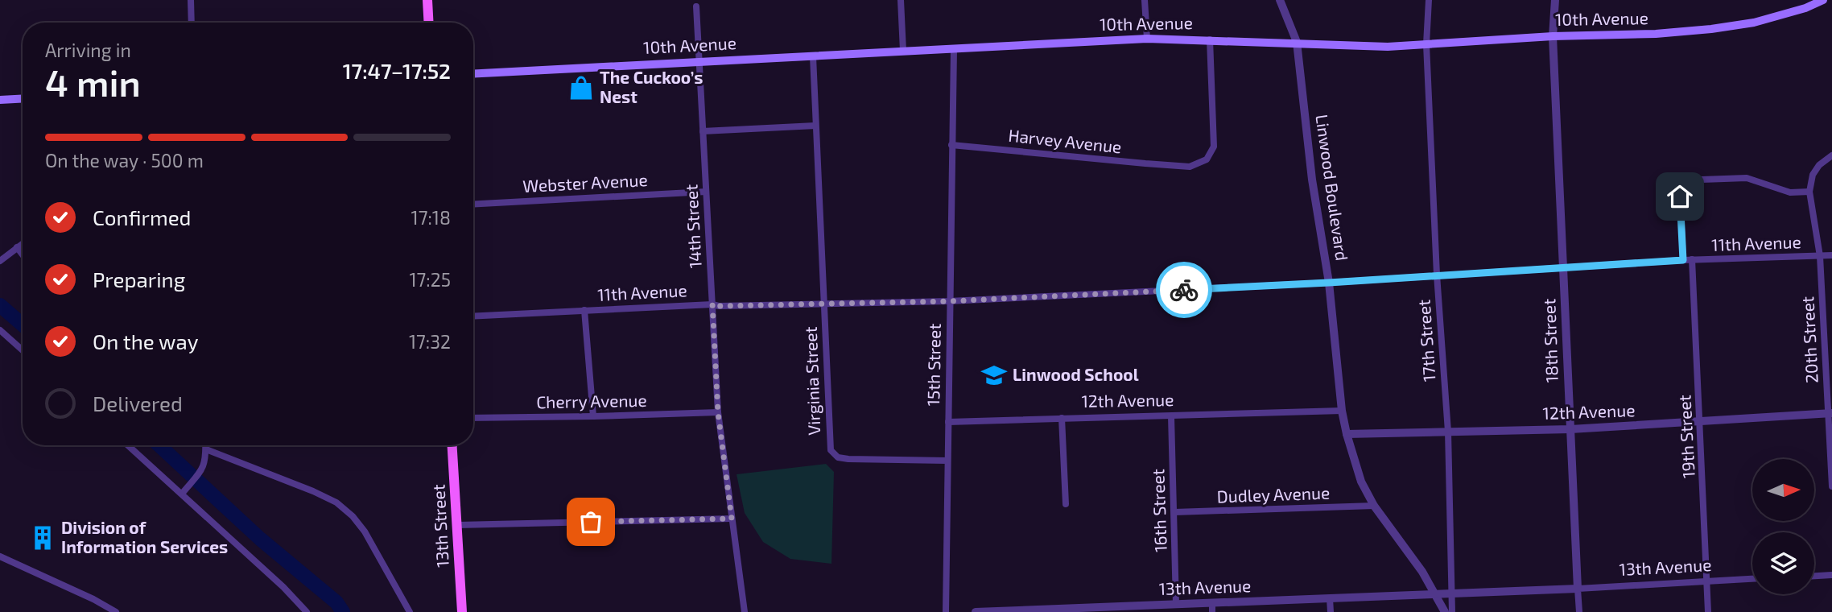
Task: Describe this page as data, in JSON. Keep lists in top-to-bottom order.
{
  "streets": {
    "main road": ["10th Avenue", "13th Street"],
    "street": [
      "Harvey Avenue",
      "Webster Avenue",
      "Linwood Boulevard",
      "14th Street",
      "11th Avenue",
      "20th Street",
      "17th Street",
      "18th Street",
      "15th Street",
      "Virginia Street",
      "12th Avenue",
      "Cherry Avenue",
      "19th Street",
      "Dudley Avenue",
      "16th Street",
      "13th Avenue"
    ]
  },
  "crossings": [
    ["10th Avenue", "Harvey Avenue"],
    ["10th Avenue", "Linwood Boulevard"],
    ["10th Avenue", "14th Street"],
    ["10th Avenue", "17th Street"],
    ["10th Avenue", "18th Street"],
    ["10th Avenue", "15th Street"],
    ["10th Avenue", "Virginia Street"],
    ["Harvey Avenue", "15th Street"],
    ["Webster Avenue", "14th Street"],
    ["Linwood Boulevard", "11th Avenue"],
    ["Linwood Boulevard", "12th Avenue"],
    ["Linwood Boulevard", "Dudley Avenue"],
    ["Linwood Boulevard", "13th Avenue"],
    ["14th Street", "11th Avenue"],
    ["14th Street", "Cherry Avenue"],
    ["11th Avenue", "20th Street"],
    ["11th Avenue", "17th Street"],
    ["11th Avenue", "18th Street"],
    ["11th Avenue", "15th Street"],
    ["11th Avenue", "Virginia Street"],
    ["11th Avenue", "19th Street"],
    ["20th Street", "12th Avenue"],
    ["17th Street", "12th Avenue"],
    ["17th Street", "13th Avenue"],
    ["18th Street", "12th Avenue"],
    ["18th Street", "13th Avenue"],
    ["15th Street", "Virginia Street"],
    ["15th Street", "12th Avenue"],
    ["12th Avenue", "19th Street"],
    ["12th Avenue", "16th Street"],
    ["19th Street", "13th Avenue"],
    ["Dudley Avenue", "16th Street"],
    ["16th Street", "13th Avenue"]
  ],
  "places": {
    "shop": ["The Cuckoo’s Nest"],
    "school or university": ["Linwood School"],
    "building": ["Division of Information Services"]
  },
  "north": "right",
  "page": {
    "heading": ["4 min", "Arriving in", "17:47–17:52"],
    "bar": "On the way · 500 m",
    "list": [
      ["Confirmed", "17:18"],
      ["Preparing", "17:25"],
      ["On the way", "17:32"],
      "Delivered"
    ]
  }
}
